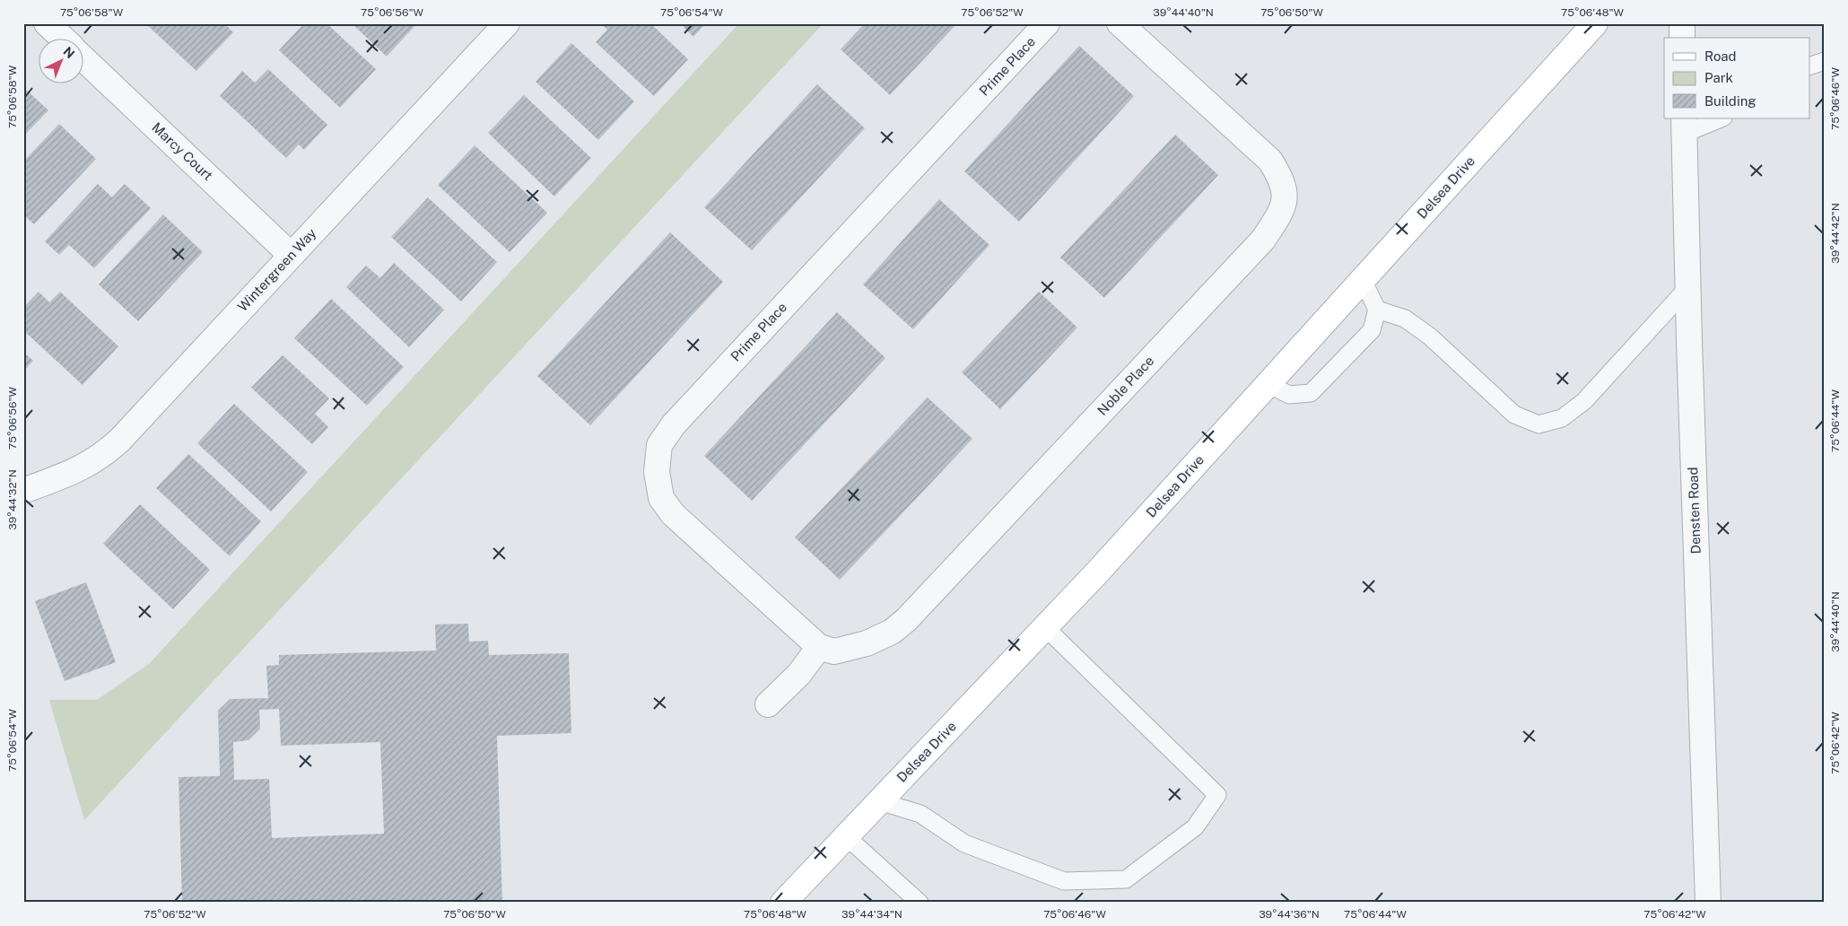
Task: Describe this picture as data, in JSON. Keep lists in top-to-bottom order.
{
  "streets": {
    "main road": ["Delsea Drive"],
    "street": [
      "Prime Place",
      "Marcy Court",
      "Wintergreen Way",
      "Noble Place",
      "Densten Road"
    ]
  },
  "crossings": [
    ["Prime Place", "Noble Place"],
    ["Marcy Court", "Wintergreen Way"]
  ],
  "legend": ["Road", "Park", "Building"],
  "north": "top right",
  "coordinates": [
    "75°06'58\"W",
    "75°06'56\"W",
    "75°06'54\"W",
    "75°06'52\"W",
    "39°44'40\"N",
    "75°06'50\"W",
    "75°06'48\"W",
    "75°06'46\"W",
    "39°44'42\"N",
    "75°06'44\"W",
    "39°44'32\"N",
    "75°06'42\"W",
    "39°44'34\"N",
    "39°44'36\"N"
  ]
}
